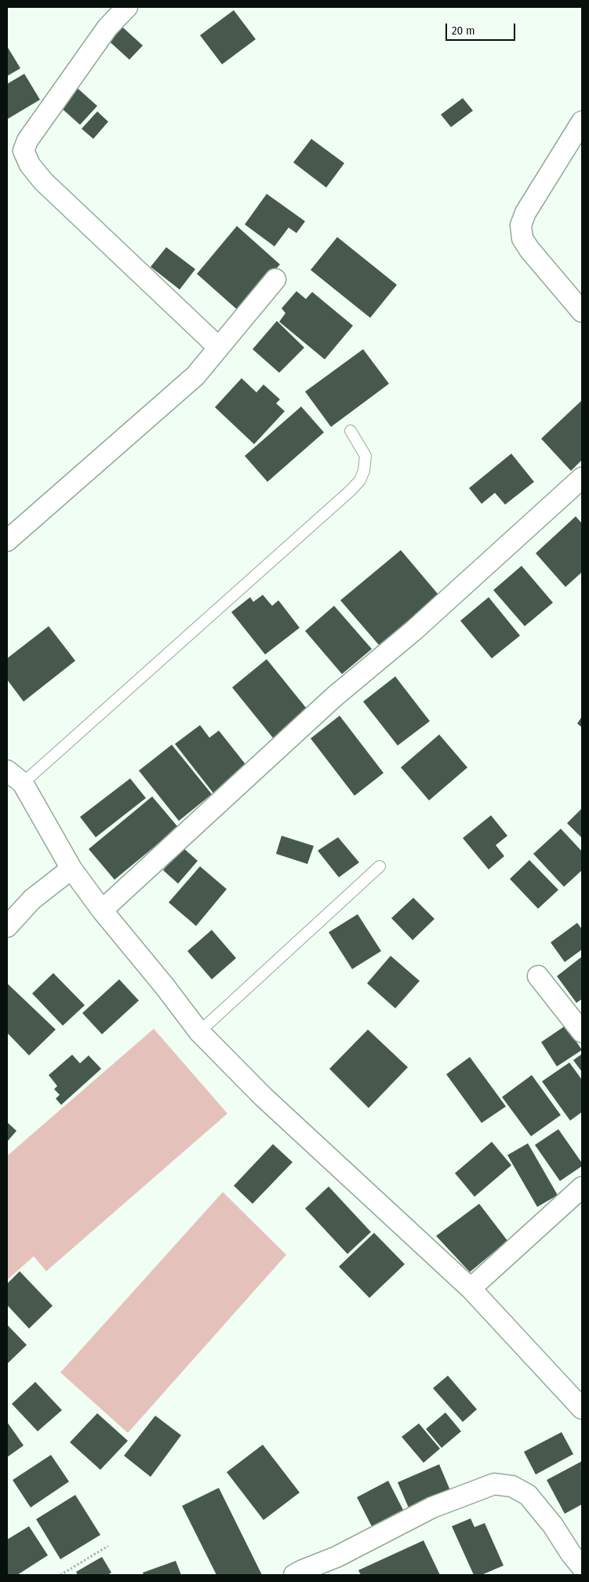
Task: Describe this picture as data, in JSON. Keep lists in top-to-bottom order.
{
  "scale_bar": "20 m"
}
